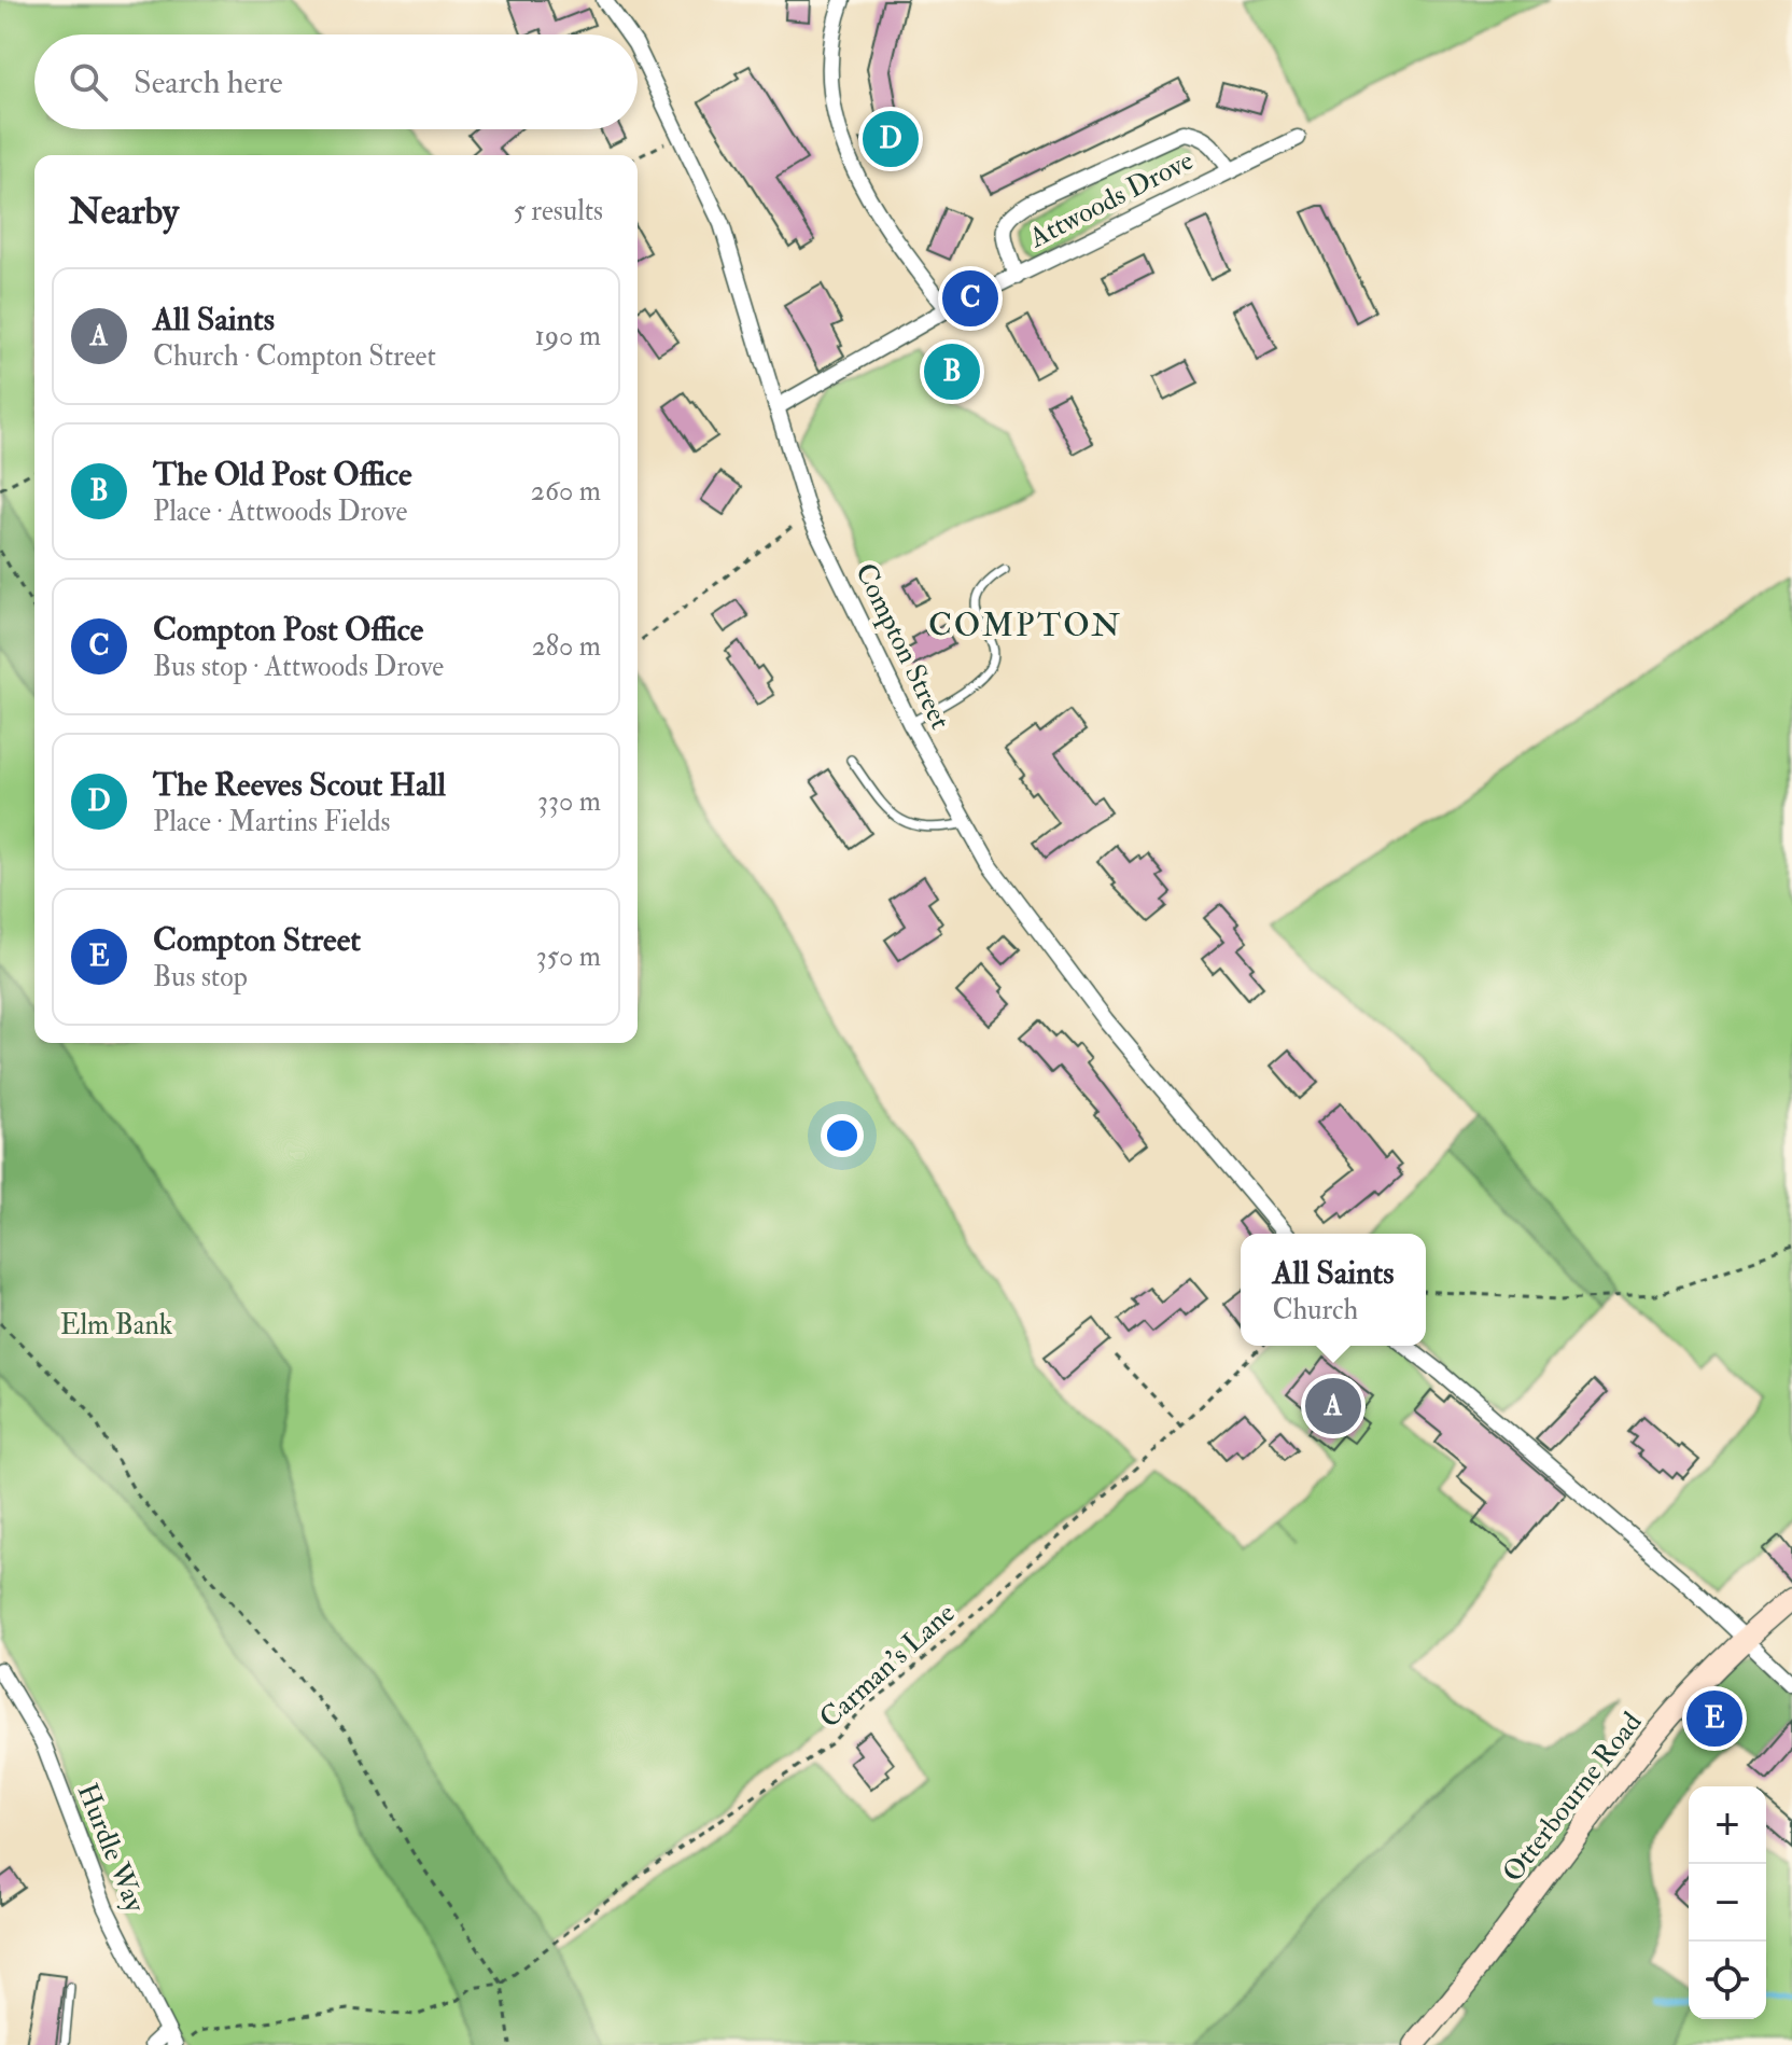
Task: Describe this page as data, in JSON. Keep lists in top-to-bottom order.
{
  "streets": {
    "street": [
      "Attwoods Drove",
      "Compton Street",
      "Otterbourne Road",
      "Hurdle Way"
    ],
    "path": ["Carman's Lane"]
  },
  "crossings": [
    ["Attwoods Drove", "Compton Street"]
  ],
  "districts": ["COMPTON"],
  "parks": ["Elm Bank"],
  "page": {
    "search": "Search here",
    "pins": [
      "D",
      "C",
      "B",
      "A",
      "E"
    ],
    "heading": ["Nearby", "5 results"],
    "list": [
      {
        "mark": "A",
        "name": "All Saints",
        "note": "Church · Compton Street",
        "value": "190 m"
      },
      {
        "mark": "B",
        "name": "The Old Post Office",
        "note": "Place · Attwoods Drove",
        "value": "260 m"
      },
      {
        "mark": "C",
        "name": "Compton Post Office",
        "note": "Bus stop · Attwoods Drove",
        "value": "280 m"
      },
      {
        "mark": "D",
        "name": "The Reeves Scout Hall",
        "note": "Place · Martins Fields",
        "value": "330 m"
      },
      {
        "mark": "E",
        "name": "Compton Street",
        "note": "Bus stop",
        "value": "350 m"
      }
    ],
    "popup": ["All Saints", "Church"],
    "map_buttons": ["+", "−"]
  }
}
